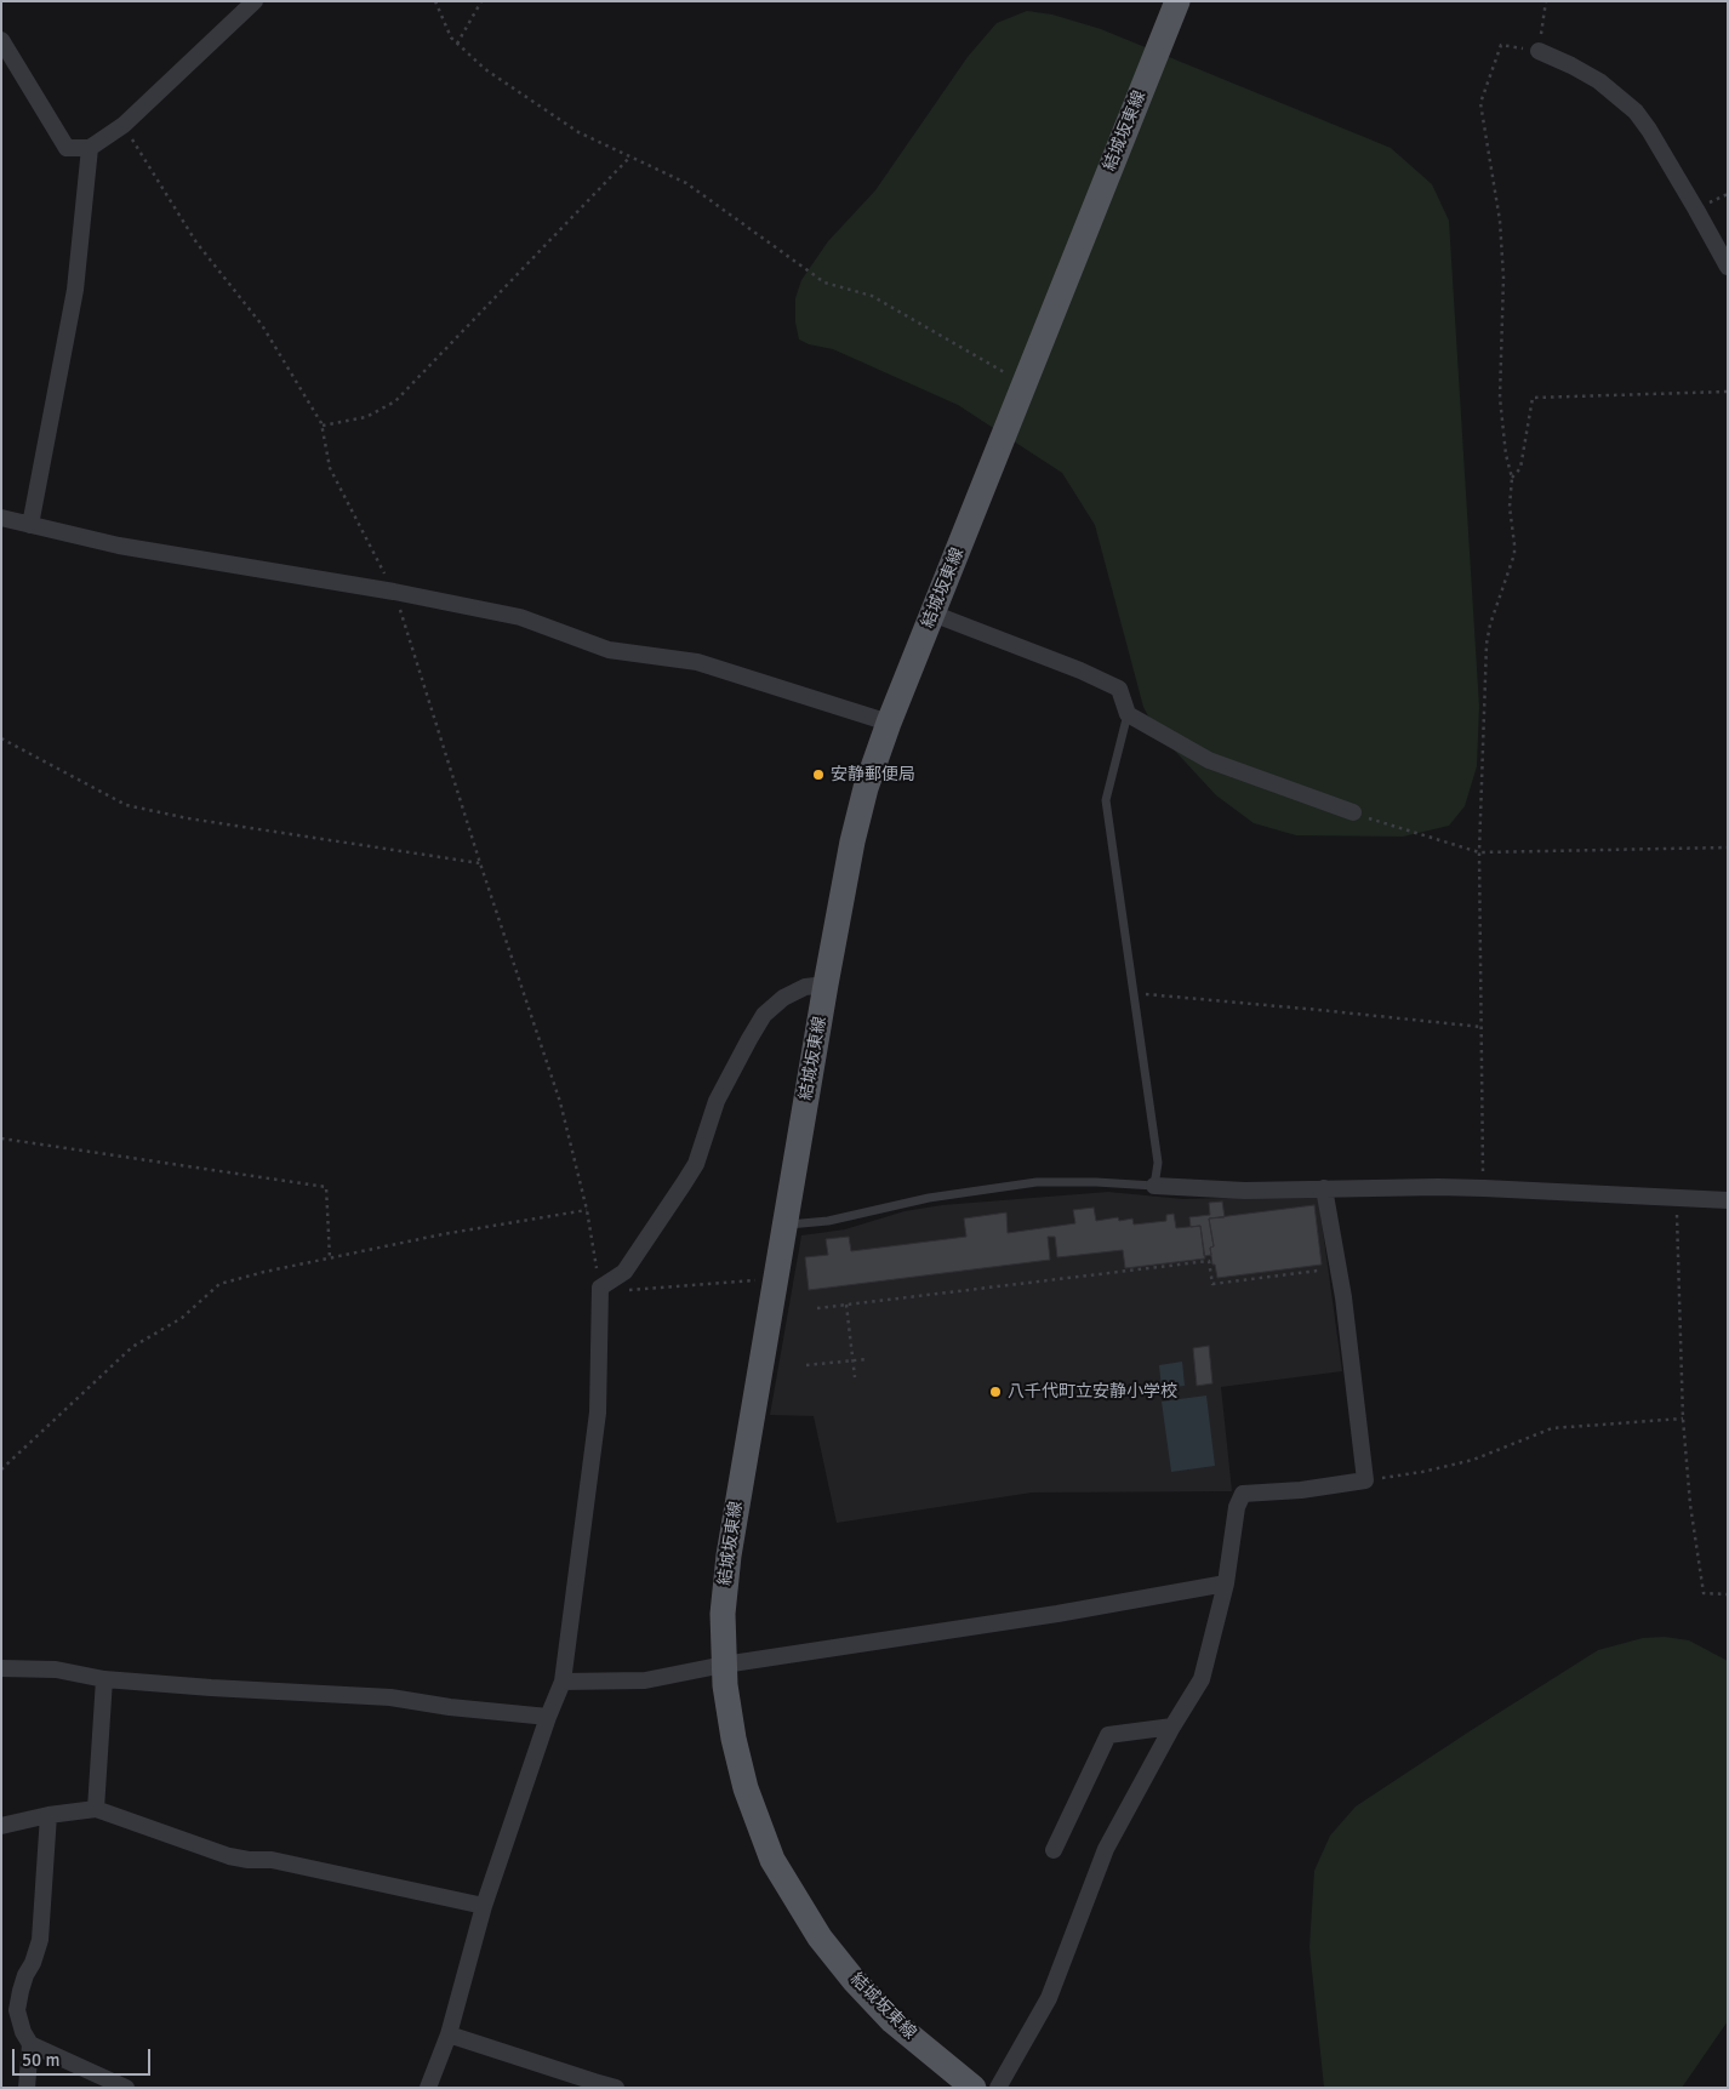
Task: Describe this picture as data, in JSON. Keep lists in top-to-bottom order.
{
  "streets": {
    "main road": ["結城坂東線"]
  },
  "places": ["安静郵便局", "八千代町立安静小学校"],
  "scale_bar": "50 m"
}
